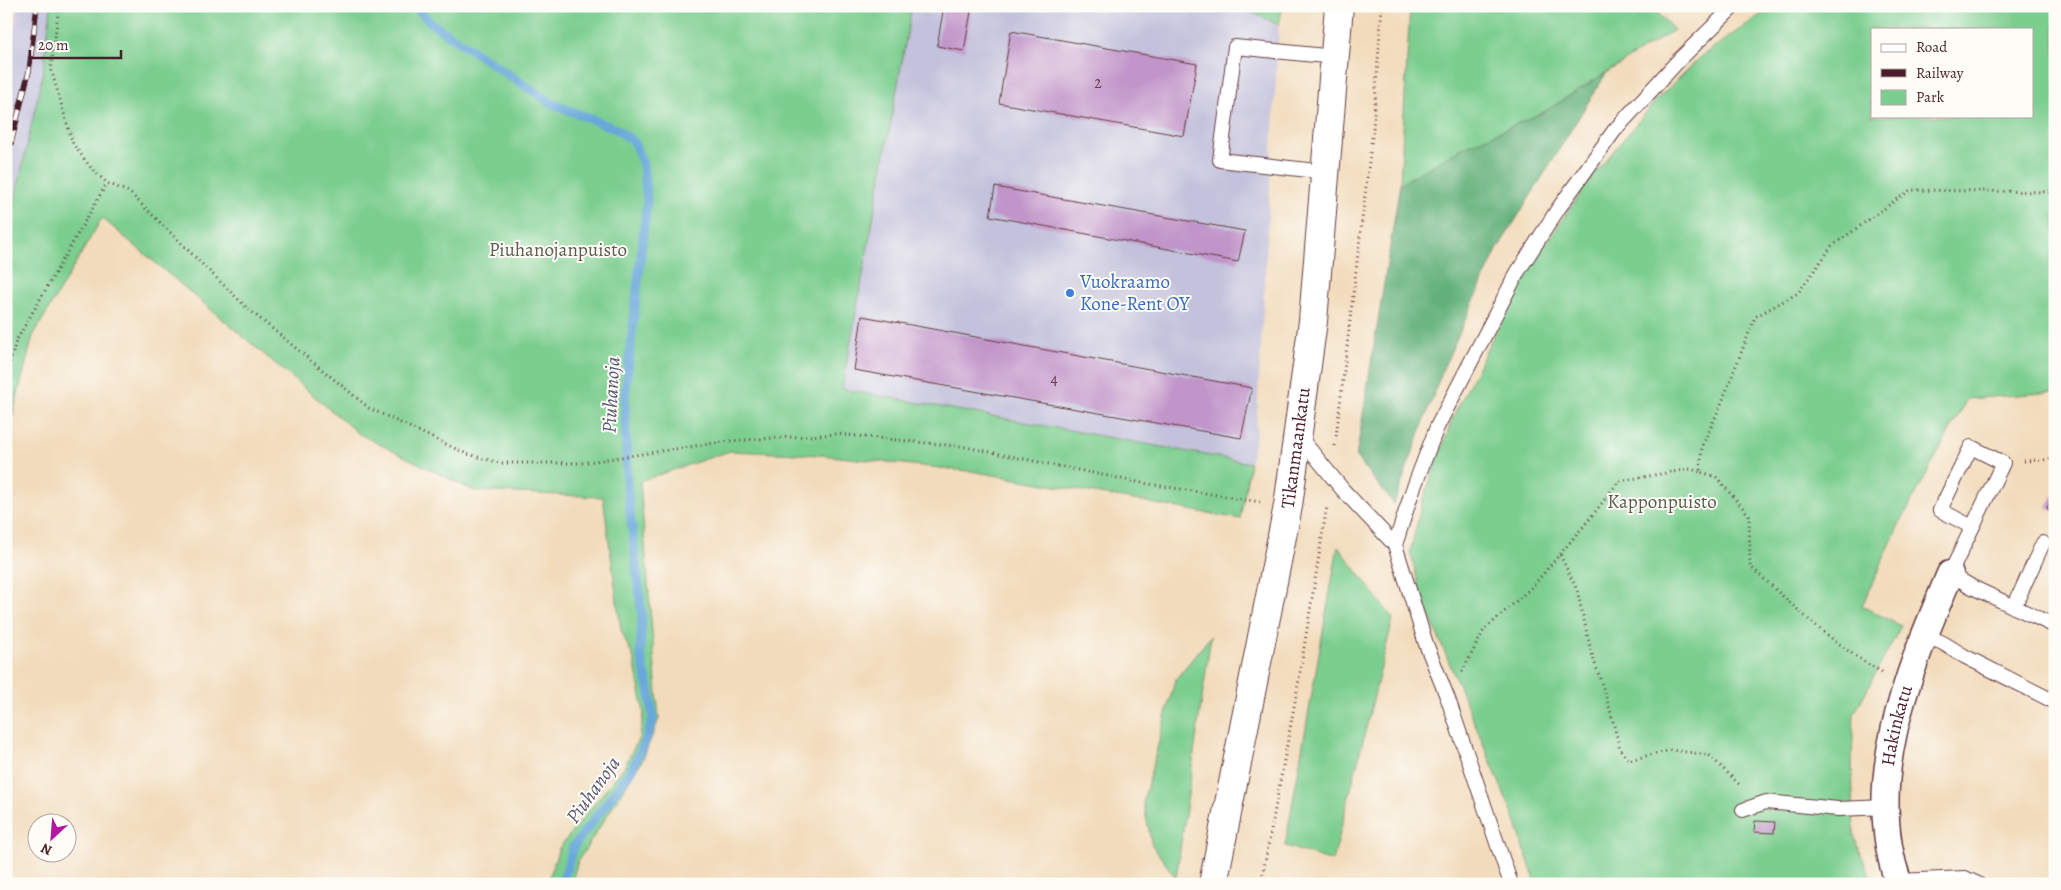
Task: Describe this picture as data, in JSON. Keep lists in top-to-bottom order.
{
  "streets": {
    "street": ["Tikanmaankatu", "Hakinkatu"]
  },
  "water": ["Piuhanoja"],
  "parks": ["Piuhanojanpuisto", "Kapponpuisto"],
  "places": ["Vuokraamo Kone-Rent OY"],
  "house_numbers": ["2", "4"],
  "legend": ["Road", "Railway", "Park"],
  "scale_bar": "20 m",
  "north": "bottom left"
}
